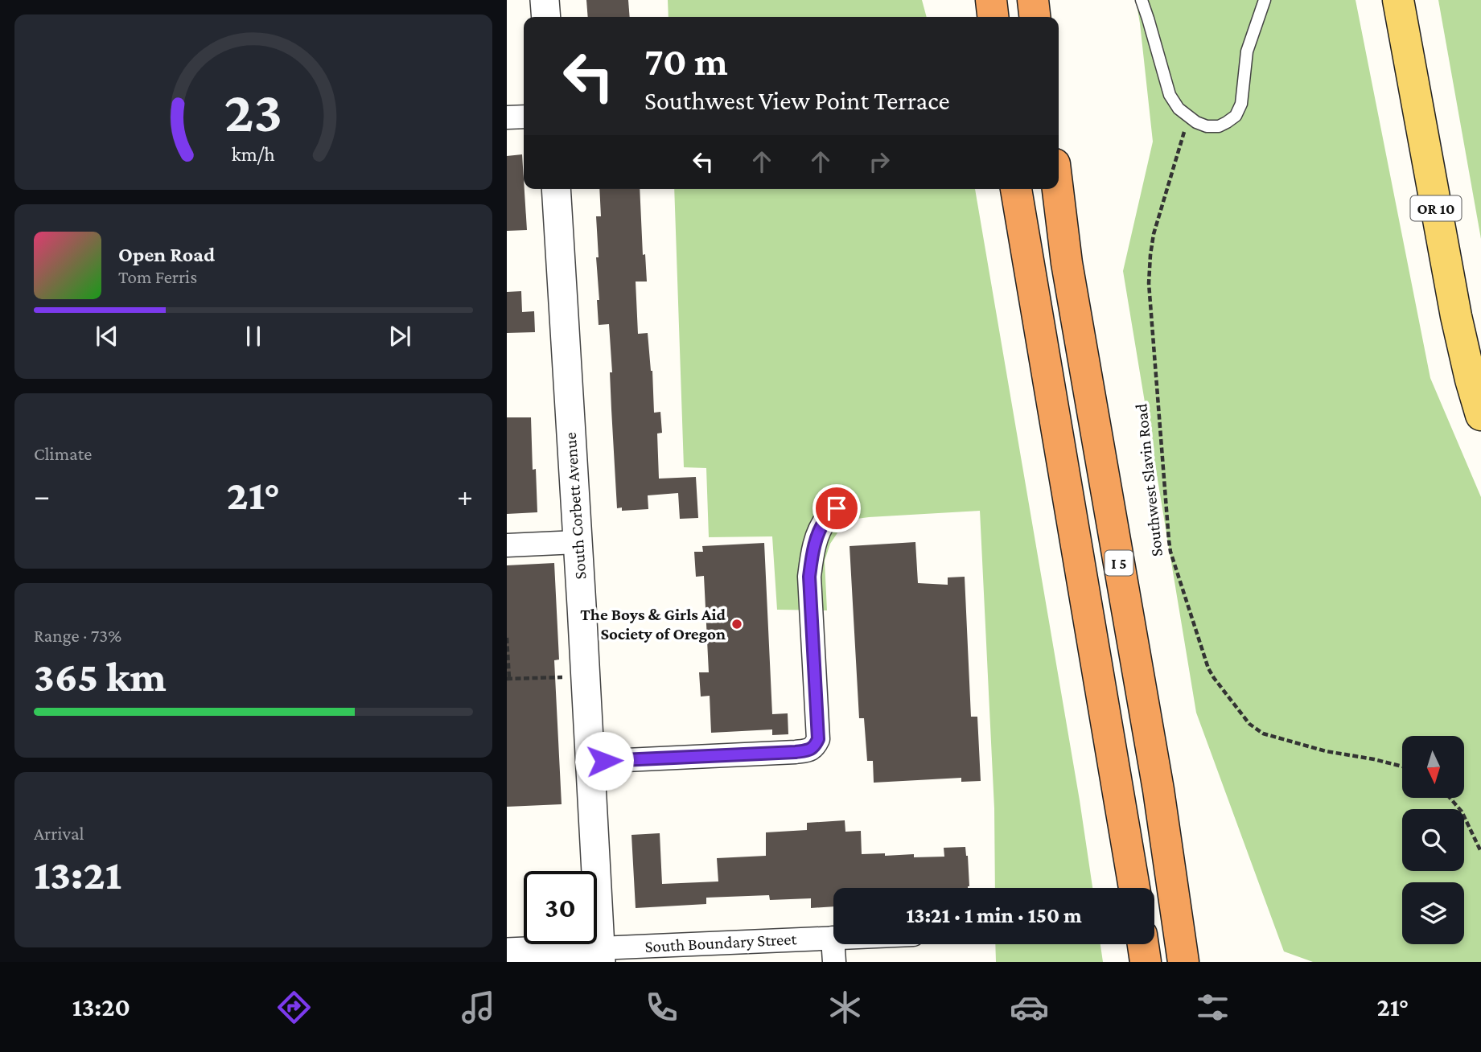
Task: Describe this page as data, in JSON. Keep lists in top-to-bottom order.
{
  "streets": {
    "highway": ["I 5"],
    "main road": ["OR 10"],
    "street": ["South Corbett Avenue", "South Boundary Street"],
    "path": ["Southwest Slavin Road"]
  },
  "crossings": [
    ["South Corbett Avenue", "South Boundary Street"]
  ],
  "places": ["The Boys & Girls Aid Society of Oregon"],
  "north": "bottom",
  "page": {
    "turn": ["70 m", "Southwest View Point Terrace"],
    "song": ["Open Road", "Tom Ferris"],
    "tile": [
      "Climate",
      ["Range · 73%", "365 km"],
      ["Arrival", "13:21"]
    ],
    "heat": ["−", "21°", "+"],
    "limit": "30",
    "trip": "13:21 · 1 min · 150 m",
    "tabs": ["13:20", "21°"],
    "gauge": ["23", "km/h"]
  }
}
